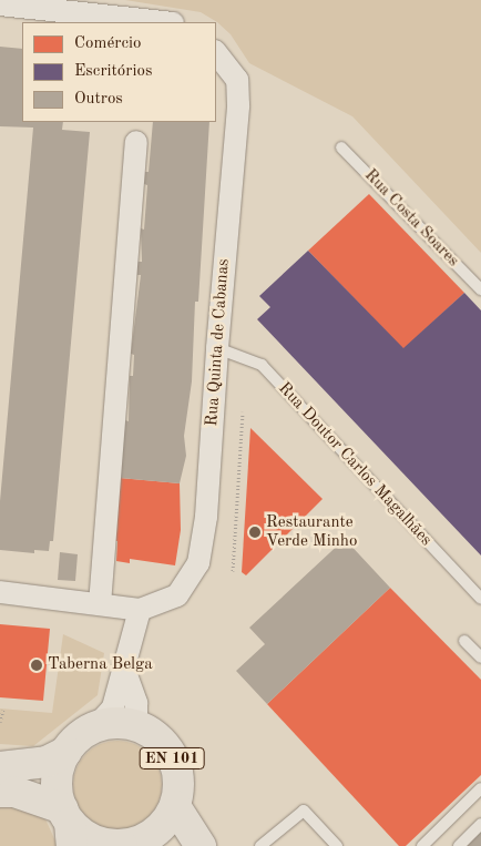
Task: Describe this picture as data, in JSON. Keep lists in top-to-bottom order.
{
  "streets": {
    "main road": ["EN 101"],
    "street": ["Rua Quinta de Cabanas"],
    "lane": ["Rua Costa Soares", "Rua Doutor Carlos Magalhães"]
  },
  "crossings": [
    ["Rua Quinta de Cabanas", "Rua Doutor Carlos Magalhães"]
  ],
  "places": ["Restaurante Verde Minho", "Taberna Belga"],
  "legend": ["Comércio", "Escritórios", "Outros"]
}
